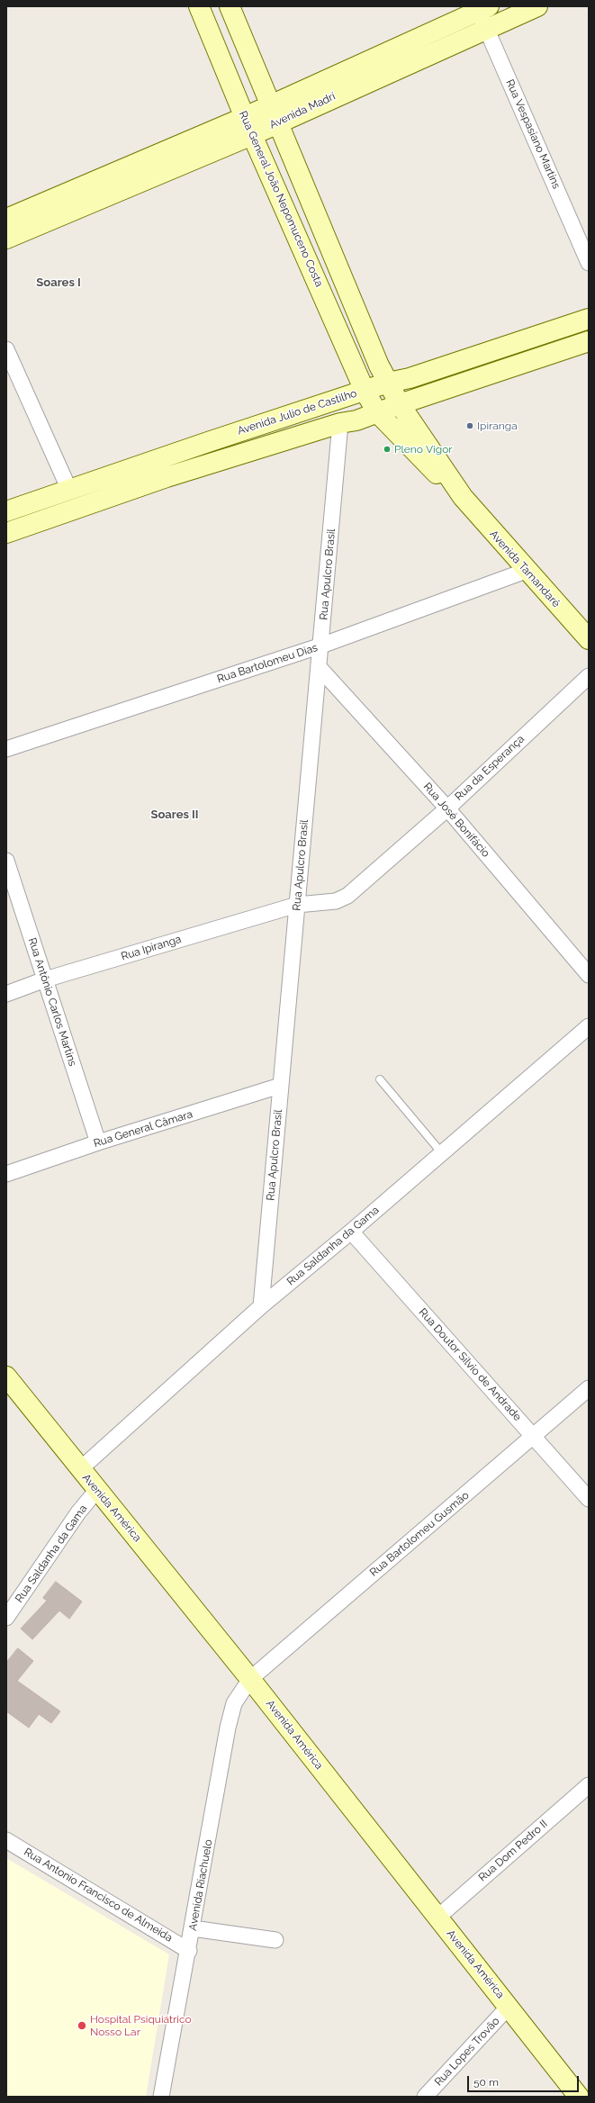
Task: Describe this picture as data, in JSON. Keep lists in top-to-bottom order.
{
  "streets": {
    "main road": [
      "Avenida Madrí",
      "Rua General João Nepomuceno Costa",
      "Avenida Julio de Castilho",
      "Avenida Tamandaré",
      "Avenida América"
    ],
    "street": [
      "Rua Vespasiano Martins",
      "Rua Apulcro Brasil",
      "Rua Bartolomeu Dias",
      "Rua da Esperança",
      "Rua José Bonifácio",
      "Rua Ipiranga",
      "Rua Antônio Carlos Martins",
      "Rua General Câmara",
      "Rua Saldanha da Gama",
      "Rua Doutor Sílvio de Andrade",
      "Rua Bartolomeu Gusmão",
      "Rua Dom Pedro II",
      "Avenida Riachuelo",
      "Rua Antonio Francisco de Almeida",
      "Rua Lopes Trovão"
    ]
  },
  "crossings": [
    ["Avenida Madrí", "Rua Vespasiano Martins"],
    ["Avenida Madrí", "Rua General João Nepomuceno Costa"],
    ["Rua General João Nepomuceno Costa", "Avenida Julio de Castilho"],
    ["Rua General João Nepomuceno Costa", "Avenida Tamandaré"],
    ["Avenida Julio de Castilho", "Avenida Tamandaré"],
    ["Avenida Julio de Castilho", "Rua Apulcro Brasil"],
    ["Avenida Tamandaré", "Rua Bartolomeu Dias"],
    ["Rua Apulcro Brasil", "Rua Bartolomeu Dias"],
    ["Rua Apulcro Brasil", "Rua da Esperança"],
    ["Rua Apulcro Brasil", "Rua José Bonifácio"],
    ["Rua Apulcro Brasil", "Rua Ipiranga"],
    ["Rua Apulcro Brasil", "Rua General Câmara"],
    ["Rua Apulcro Brasil", "Rua Saldanha da Gama"],
    ["Rua da Esperança", "Rua José Bonifácio"],
    ["Rua da Esperança", "Rua Ipiranga"],
    ["Rua Ipiranga", "Rua Antônio Carlos Martins"],
    ["Rua Antônio Carlos Martins", "Rua General Câmara"],
    ["Rua Saldanha da Gama", "Rua Doutor Sílvio de Andrade"],
    ["Rua Saldanha da Gama", "Avenida América"],
    ["Rua Doutor Sílvio de Andrade", "Rua Bartolomeu Gusmão"],
    ["Avenida América", "Rua Bartolomeu Gusmão"],
    ["Avenida América", "Rua Dom Pedro II"],
    ["Avenida América", "Avenida Riachuelo"],
    ["Avenida América", "Rua Lopes Trovão"],
    ["Rua Bartolomeu Gusmão", "Avenida Riachuelo"],
    ["Avenida Riachuelo", "Rua Antonio Francisco de Almeida"]
  ],
  "districts": ["Soares I", "Soares II"],
  "places": ["Ipiranga", "Pleno Vigor", "Hospital Psiquiátrico Nosso Lar"],
  "scale_bar": "50 m"
}
